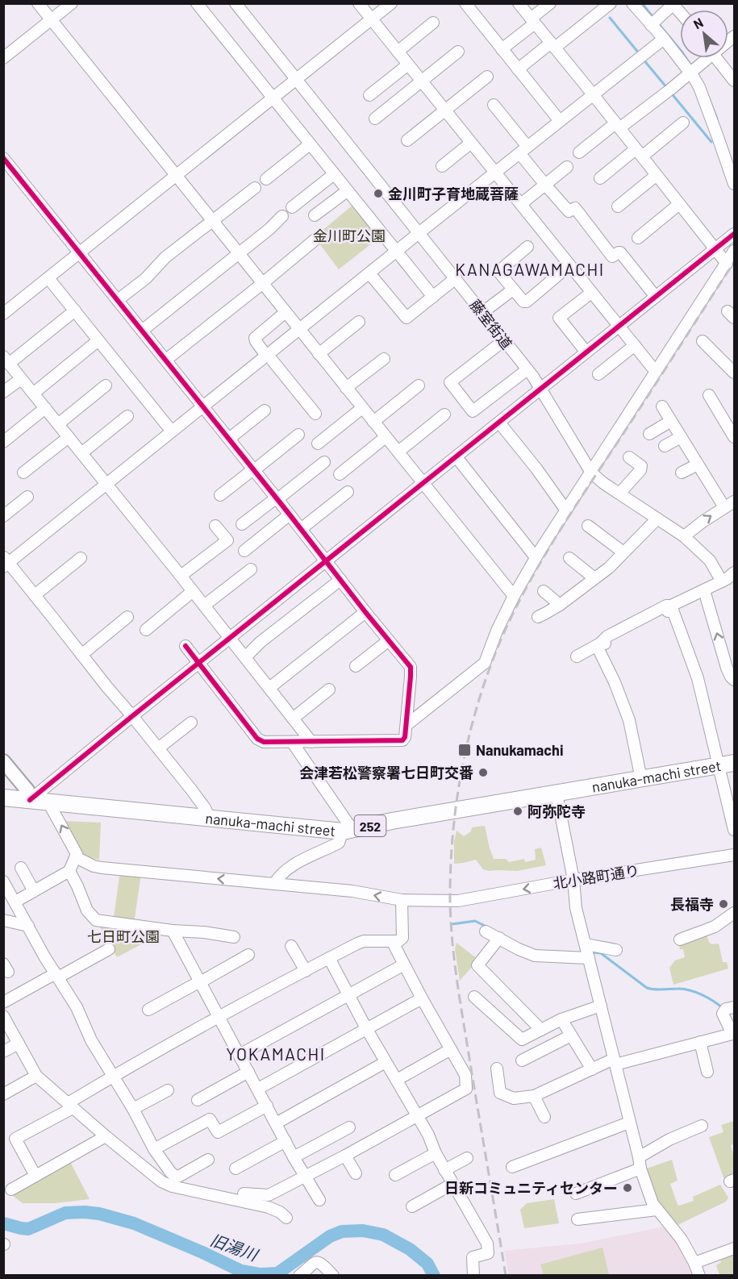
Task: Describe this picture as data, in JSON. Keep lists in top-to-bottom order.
{
  "streets": {
    "highway": ["nanuka-machi street", "252"],
    "street": ["藤室街道", "北小路町通り"]
  },
  "districts": ["KANAGAWAMACHI", "YOKAMACHI"],
  "water": ["旧湯川"],
  "parks": ["金川町公園", "七日町公園"],
  "places": {
    "other": [
      "金川町子育地蔵菩薩",
      "会津若松警察署七日町交番",
      "阿弥陀寺",
      "長福寺",
      "日新コミュニティセンター"
    ],
    "transit": ["Nanukamachi"]
  },
  "north": "top left"
}
